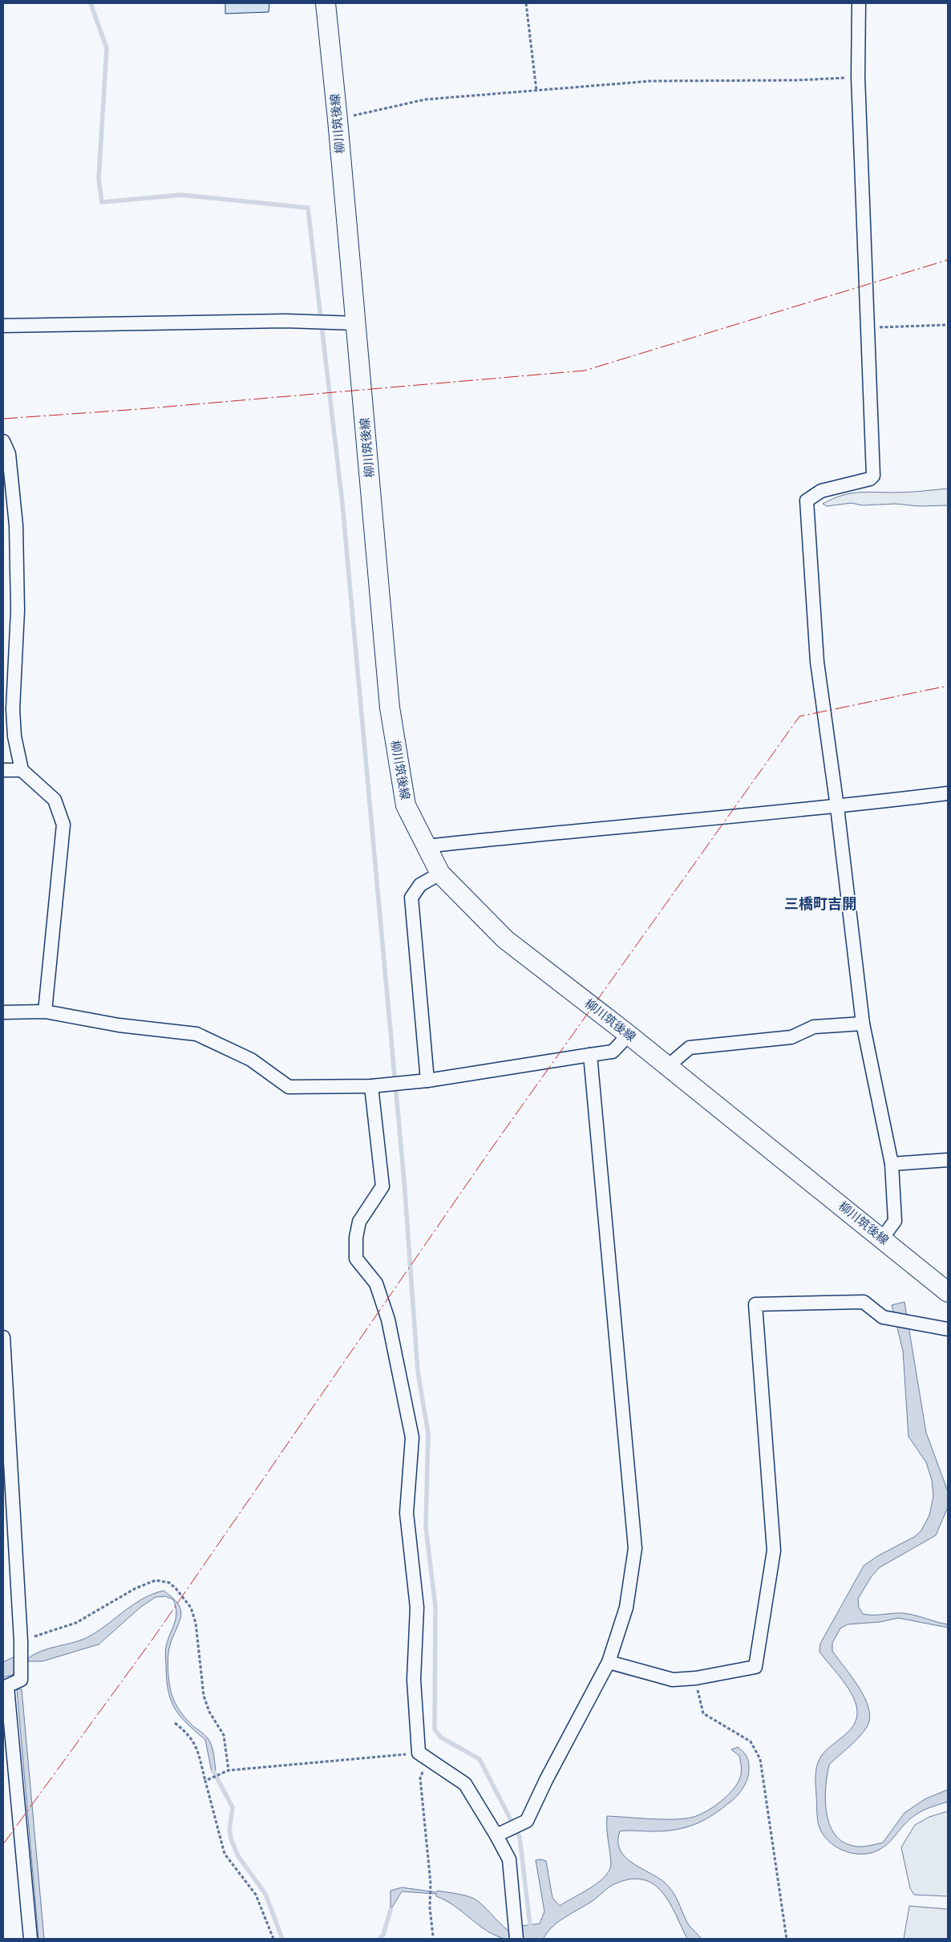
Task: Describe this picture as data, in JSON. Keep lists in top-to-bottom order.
{
  "streets": {
    "main road": ["柳川筑後線"]
  },
  "districts": ["三橋町吉開"]
}
